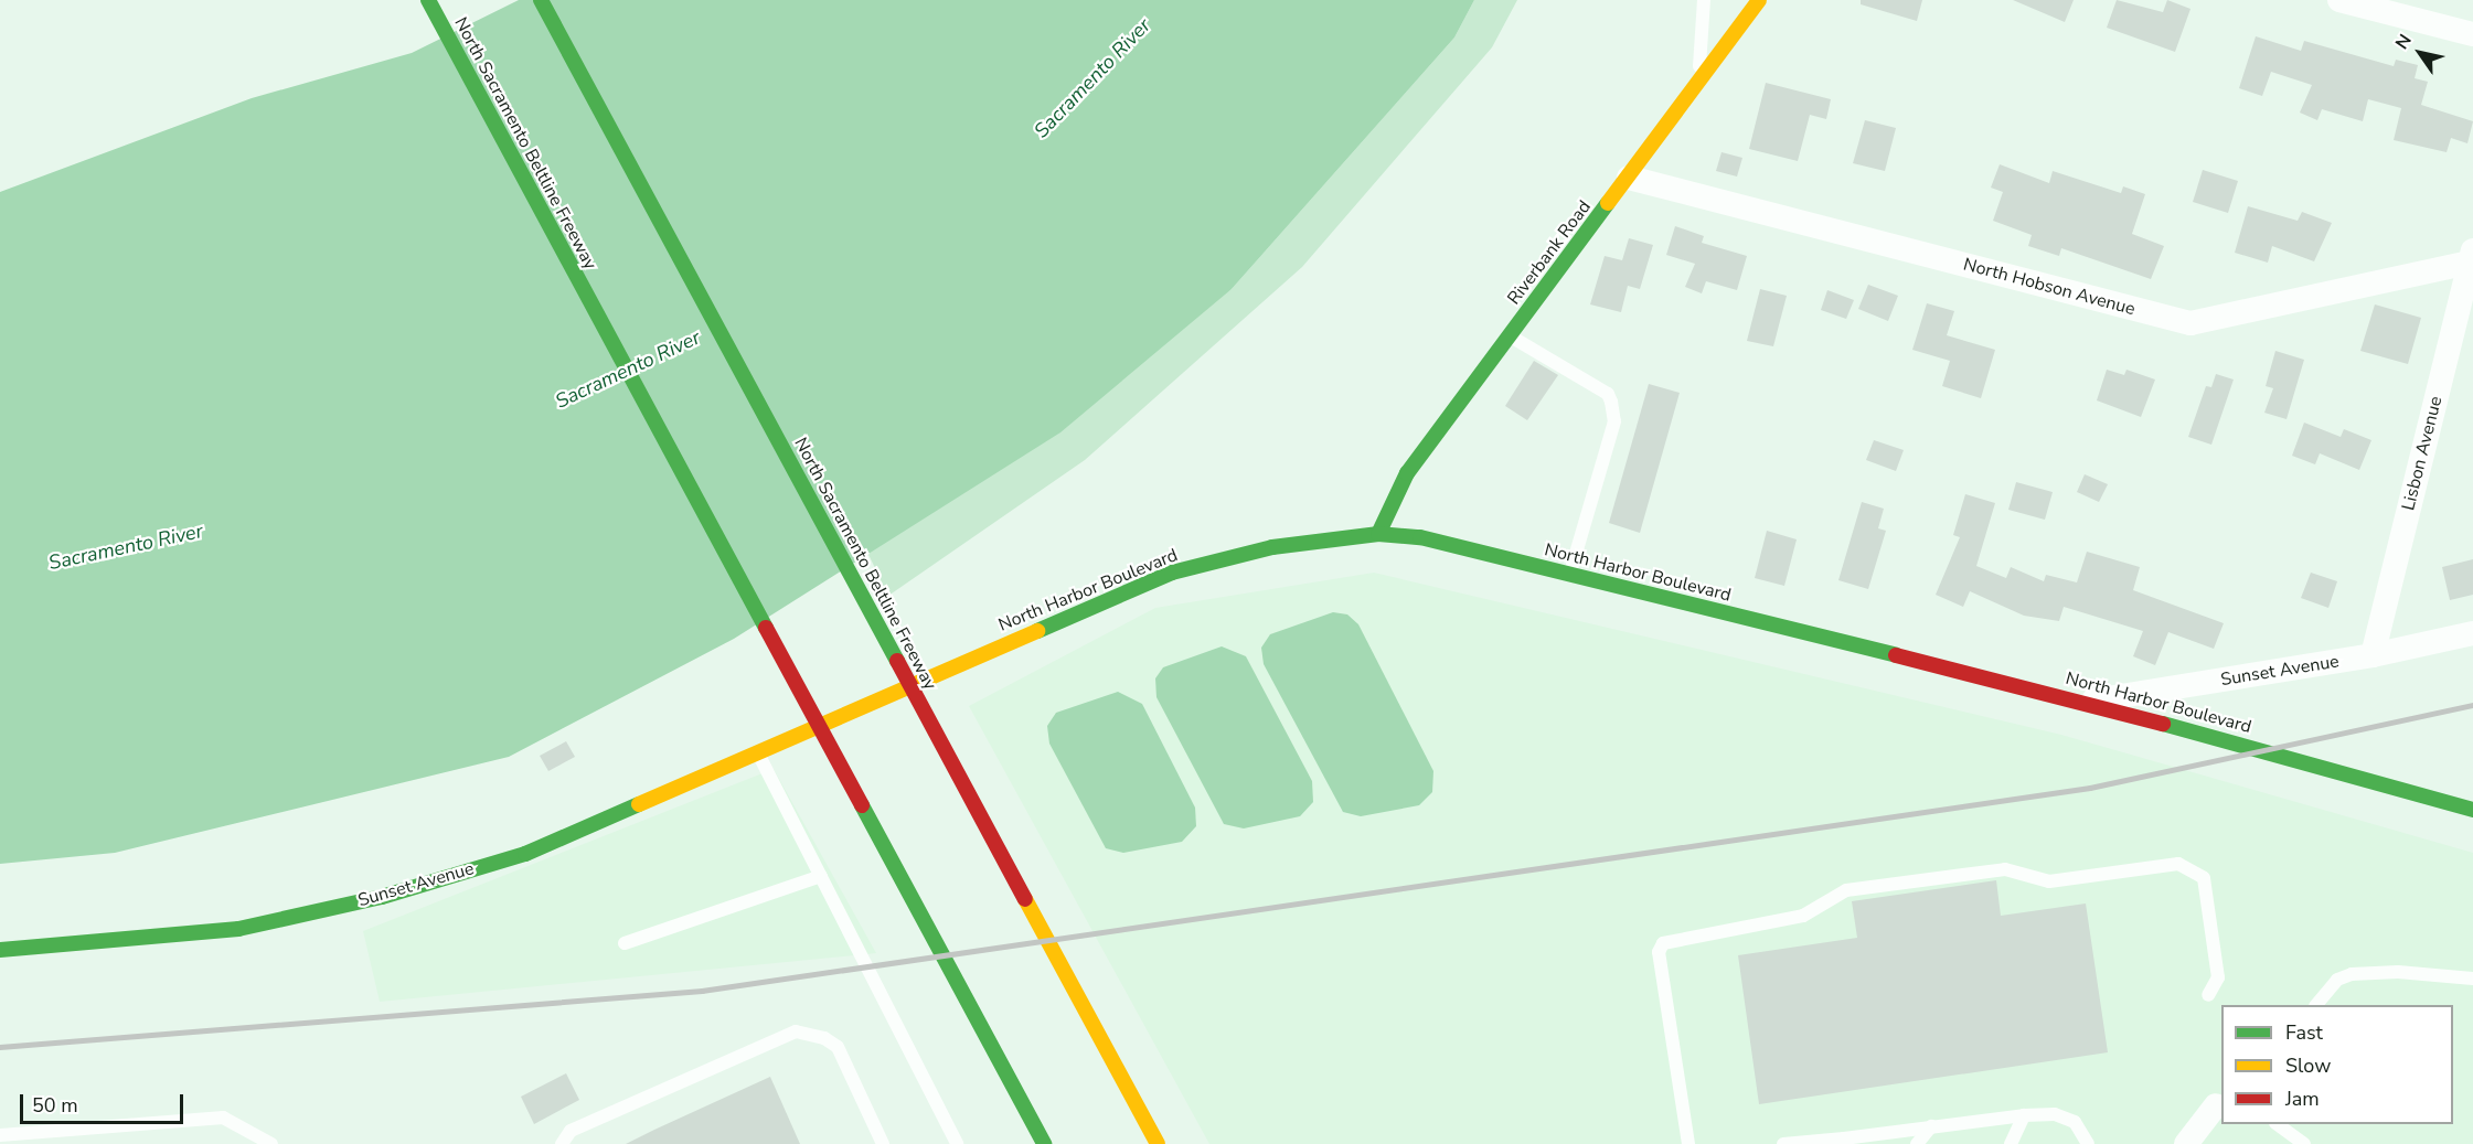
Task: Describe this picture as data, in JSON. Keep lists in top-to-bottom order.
{
  "streets": {
    "main road": [
      "North Sacramento Beltline Freeway",
      "Riverbank Road",
      "North Harbor Boulevard",
      "Sunset Avenue"
    ],
    "street": ["North Hobson Avenue", "Lisbon Avenue"]
  },
  "crossings": [
    ["Riverbank Road", "North Hobson Avenue"],
    ["Riverbank Road", "North Harbor Boulevard"],
    ["North Hobson Avenue", "Lisbon Avenue"],
    ["Lisbon Avenue", "Sunset Avenue"],
    ["North Harbor Boulevard", "Sunset Avenue"]
  ],
  "water": ["Sacramento River"],
  "legend": ["Fast", "Slow", "Jam"],
  "scale_bar": "50 m",
  "north": "top left"
}
